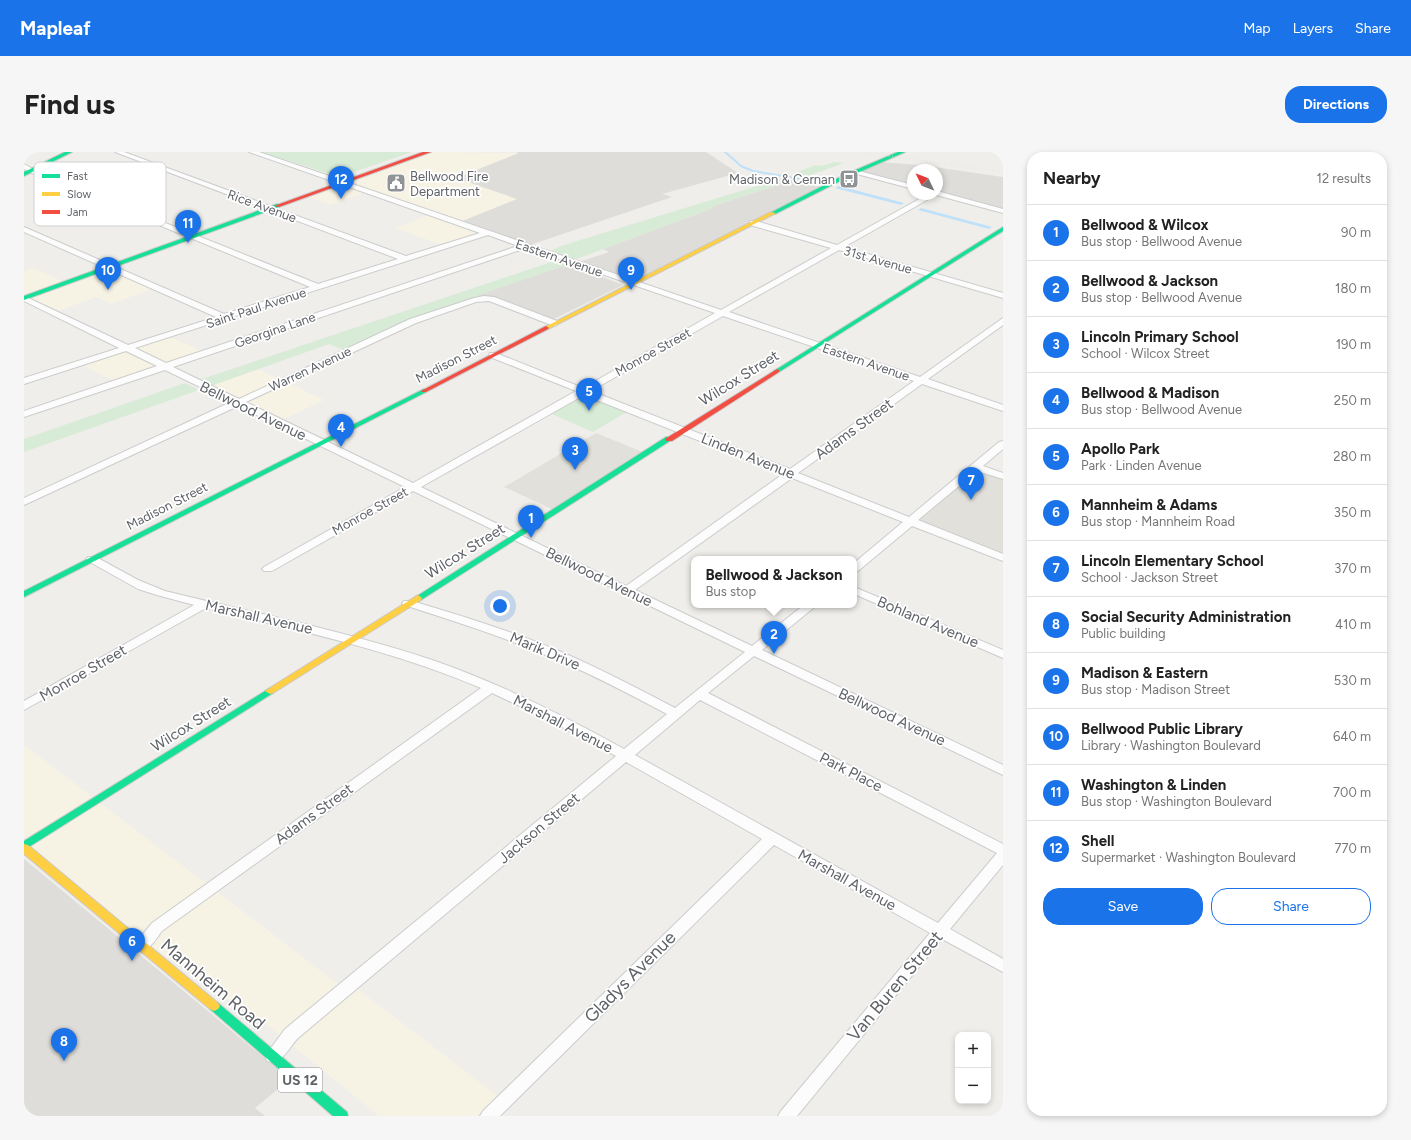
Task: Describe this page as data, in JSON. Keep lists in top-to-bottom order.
{
  "streets": {
    "street": [
      "Rice Avenue",
      "Eastern Avenue",
      "31st Avenue",
      "Saint Paul Avenue",
      "Georgina Lane",
      "Monroe Street",
      "Madison Street",
      "Warren Avenue",
      "Wilcox Street",
      "Bellwood Avenue",
      "Adams Street",
      "Linden Avenue",
      "Marshall Avenue",
      "Bohland Avenue",
      "Marik Drive",
      "Park Place",
      "Jackson Street",
      "Gladys Avenue",
      "Mannheim Road",
      "Van Buren Street",
      "US 12"
    ]
  },
  "crossings": [
    ["Rice Avenue", "Saint Paul Avenue"],
    ["Eastern Avenue", "Saint Paul Avenue"],
    ["Eastern Avenue", "Georgina Lane"],
    ["Eastern Avenue", "Monroe Street"],
    ["Eastern Avenue", "Madison Street"],
    ["Eastern Avenue", "Wilcox Street"],
    ["Eastern Avenue", "Adams Street"],
    ["31st Avenue", "Monroe Street"],
    ["31st Avenue", "Madison Street"],
    ["31st Avenue", "Wilcox Street"],
    ["Saint Paul Avenue", "Bellwood Avenue"],
    ["Georgina Lane", "Bellwood Avenue"],
    ["Monroe Street", "Bellwood Avenue"],
    ["Monroe Street", "Linden Avenue"],
    ["Monroe Street", "Marshall Avenue"],
    ["Madison Street", "Warren Avenue"],
    ["Madison Street", "Bellwood Avenue"],
    ["Madison Street", "Linden Avenue"],
    ["Madison Street", "Marshall Avenue"],
    ["Warren Avenue", "Bellwood Avenue"],
    ["Wilcox Street", "Bellwood Avenue"],
    ["Wilcox Street", "Linden Avenue"],
    ["Wilcox Street", "Marshall Avenue"],
    ["Wilcox Street", "Marik Drive"],
    ["Wilcox Street", "Mannheim Road"],
    ["Bellwood Avenue", "Adams Street"],
    ["Bellwood Avenue", "Jackson Street"],
    ["Adams Street", "Linden Avenue"],
    ["Adams Street", "Marshall Avenue"],
    ["Adams Street", "Mannheim Road"],
    ["Marshall Avenue", "Jackson Street"],
    ["Marshall Avenue", "Gladys Avenue"],
    ["Marshall Avenue", "Van Buren Street"],
    ["Marik Drive", "Jackson Street"],
    ["Park Place", "Jackson Street"],
    ["Jackson Street", "Mannheim Road"]
  ],
  "places": {
    "bus stop": ["Madison & Cernan"],
    "public building": ["Bellwood Fire Department"]
  },
  "legend": ["Fast", "Slow", "Jam"],
  "north": "top left",
  "page": {
    "header": "Mapleaf",
    "nav": ["Map", "Layers", "Share"],
    "buttons": [
      "Directions",
      ["Save", "Share"]
    ],
    "title": "Find us",
    "heading": ["Nearby", "12 results"],
    "pins": [
      "12",
      "11",
      "9",
      "10",
      "5",
      "4",
      "3",
      "7",
      "1",
      "2",
      "6",
      "8"
    ],
    "list": [
      {
        "mark": "1",
        "name": "Bellwood & Wilcox",
        "note": "Bus stop · Bellwood Avenue",
        "value": "90 m"
      },
      {
        "mark": "2",
        "name": "Bellwood & Jackson",
        "note": "Bus stop · Bellwood Avenue",
        "value": "180 m"
      },
      {
        "mark": "3",
        "name": "Lincoln Primary School",
        "note": "School · Wilcox Street",
        "value": "190 m"
      },
      {
        "mark": "4",
        "name": "Bellwood & Madison",
        "note": "Bus stop · Bellwood Avenue",
        "value": "250 m"
      },
      {
        "mark": "5",
        "name": "Apollo Park",
        "note": "Park · Linden Avenue",
        "value": "280 m"
      },
      {
        "mark": "6",
        "name": "Mannheim & Adams",
        "note": "Bus stop · Mannheim Road",
        "value": "350 m"
      },
      {
        "mark": "7",
        "name": "Lincoln Elementary School",
        "note": "School · Jackson Street",
        "value": "370 m"
      },
      {
        "mark": "8",
        "name": "Social Security Administration",
        "note": "Public building",
        "value": "410 m"
      },
      {
        "mark": "9",
        "name": "Madison & Eastern",
        "note": "Bus stop · Madison Street",
        "value": "530 m"
      },
      {
        "mark": "10",
        "name": "Bellwood Public Library",
        "note": "Library · Washington Boulevard",
        "value": "640 m"
      },
      {
        "mark": "11",
        "name": "Washington & Linden",
        "note": "Bus stop · Washington Boulevard",
        "value": "700 m"
      },
      {
        "mark": "12",
        "name": "Shell",
        "note": "Supermarket · Washington Boulevard",
        "value": "770 m"
      }
    ],
    "popup": ["Bellwood & Jackson", "Bus stop"],
    "map_buttons": ["+", "−"]
  }
}
